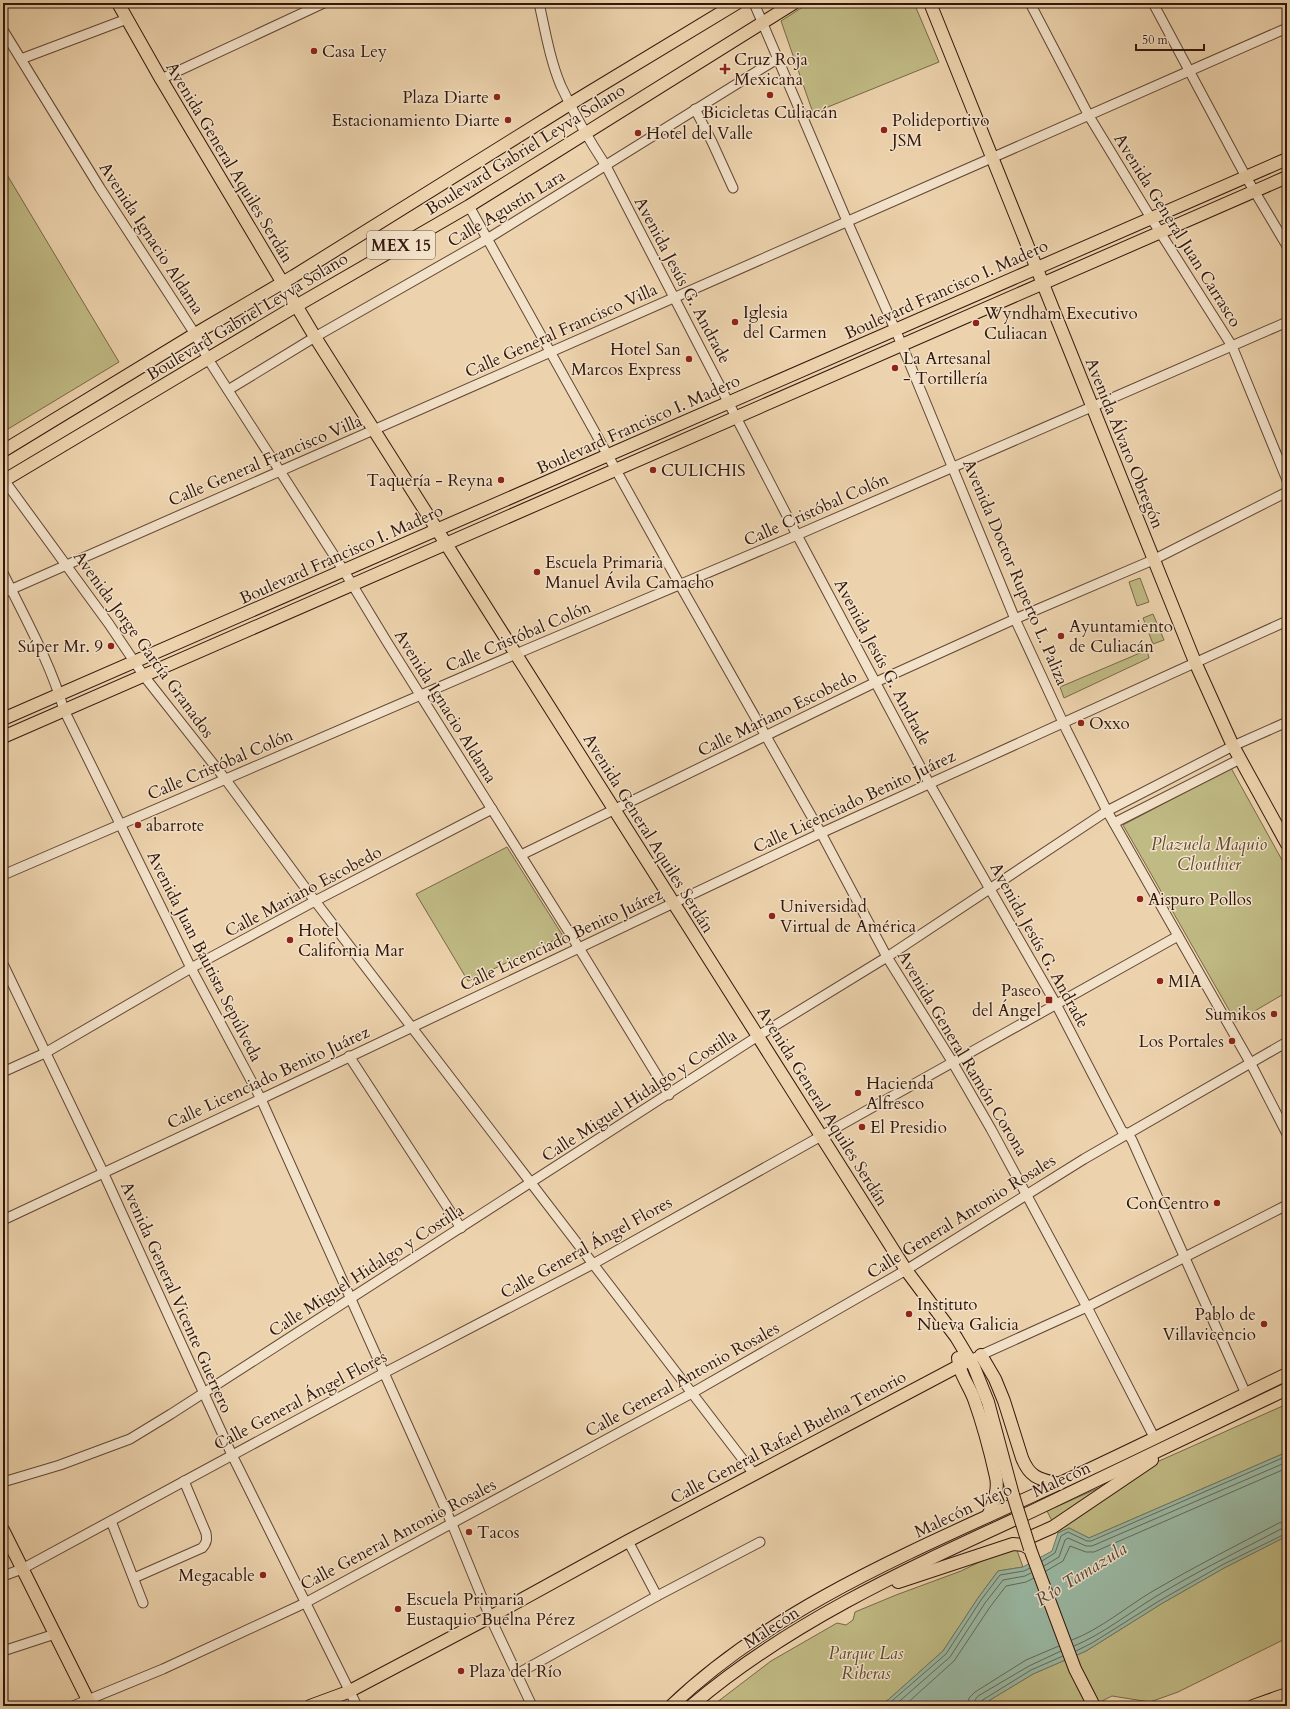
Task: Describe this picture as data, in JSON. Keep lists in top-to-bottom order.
{
  "streets": {
    "main road": [
      "Boulevard Gabriel Leyva Solano",
      "Avenida General Aquiles Serdán",
      "MEX 15",
      "Boulevard Francisco I. Madero",
      "Avenida Álvaro Obregón",
      "Calle General Rafael Buelna Tenorio",
      "Malecón",
      "Malecón Viejo"
    ],
    "street": [
      "Calle Agustín Lara",
      "Avenida General Juan Carrasco",
      "Avenida Ignacio Aldama",
      "Avenida Jesús G. Andrade",
      "Calle General Francisco Villa",
      "Calle Cristóbal Colón",
      "Avenida Doctor Ruperto L. Paliza",
      "Avenida Jorge García Granados",
      "Calle Mariano Escobedo",
      "Calle Licenciado Benito Juárez",
      "Avenida Juan Bautista Sepúlveda",
      "Avenida General Ramón Corona",
      "Calle Miguel Hidalgo y Costilla",
      "Calle General Antonio Rosales",
      "Calle General Ángel Flores",
      "Avenida General Vicente Guerrero"
    ]
  },
  "crossings": [
    ["Boulevard Gabriel Leyva Solano", "Avenida General Aquiles Serdán"],
    ["Boulevard Gabriel Leyva Solano", "Avenida Ignacio Aldama"],
    ["Boulevard Gabriel Leyva Solano", "Avenida Jesús G. Andrade"],
    ["Boulevard Gabriel Leyva Solano", "Avenida Doctor Ruperto L. Paliza"],
    ["Boulevard Gabriel Leyva Solano", "Avenida Jorge García Granados"],
    ["Boulevard Gabriel Leyva Solano", "Avenida General Ramón Corona"],
    ["Avenida General Aquiles Serdán", "Calle Agustín Lara"],
    ["Avenida General Aquiles Serdán", "Boulevard Francisco I. Madero"],
    ["Avenida General Aquiles Serdán", "Calle General Francisco Villa"],
    ["Avenida General Aquiles Serdán", "Calle Cristóbal Colón"],
    ["Avenida General Aquiles Serdán", "Calle Mariano Escobedo"],
    ["Avenida General Aquiles Serdán", "Calle Licenciado Benito Juárez"],
    ["Avenida General Aquiles Serdán", "Calle Miguel Hidalgo y Costilla"],
    ["Avenida General Aquiles Serdán", "Calle General Antonio Rosales"],
    ["Avenida General Aquiles Serdán", "Calle General Ángel Flores"],
    ["Avenida General Aquiles Serdán", "Calle General Rafael Buelna Tenorio"],
    ["Calle Agustín Lara", "Avenida Ignacio Aldama"],
    ["Calle Agustín Lara", "Avenida Jesús G. Andrade"],
    ["Calle Agustín Lara", "Avenida Doctor Ruperto L. Paliza"],
    ["Calle Agustín Lara", "Avenida General Ramón Corona"],
    ["Avenida General Juan Carrasco", "Boulevard Francisco I. Madero"],
    ["Avenida General Juan Carrasco", "Calle General Francisco Villa"],
    ["Avenida General Juan Carrasco", "Calle Cristóbal Colón"],
    ["Avenida Ignacio Aldama", "Boulevard Francisco I. Madero"],
    ["Avenida Ignacio Aldama", "Calle General Francisco Villa"],
    ["Avenida Ignacio Aldama", "Calle Cristóbal Colón"],
    ["Avenida Ignacio Aldama", "Calle Mariano Escobedo"],
    ["Avenida Ignacio Aldama", "Calle Licenciado Benito Juárez"],
    ["Avenida Ignacio Aldama", "Calle Miguel Hidalgo y Costilla"],
    ["Avenida Jesús G. Andrade", "Boulevard Francisco I. Madero"],
    ["Avenida Jesús G. Andrade", "Calle General Francisco Villa"],
    ["Avenida Jesús G. Andrade", "Calle Cristóbal Colón"],
    ["Avenida Jesús G. Andrade", "Calle Mariano Escobedo"],
    ["Avenida Jesús G. Andrade", "Calle Licenciado Benito Juárez"],
    ["Avenida Jesús G. Andrade", "Calle Miguel Hidalgo y Costilla"],
    ["Avenida Jesús G. Andrade", "Calle General Antonio Rosales"],
    ["Avenida Jesús G. Andrade", "Calle General Ángel Flores"],
    ["Avenida Jesús G. Andrade", "Calle General Rafael Buelna Tenorio"],
    ["Avenida Jesús G. Andrade", "Malecón Viejo"],
    ["Boulevard Francisco I. Madero", "Avenida Álvaro Obregón"],
    ["Boulevard Francisco I. Madero", "Avenida Doctor Ruperto L. Paliza"],
    ["Boulevard Francisco I. Madero", "Avenida Jorge García Granados"],
    ["Boulevard Francisco I. Madero", "Avenida Juan Bautista Sepúlveda"],
    ["Boulevard Francisco I. Madero", "Avenida General Ramón Corona"],
    ["Calle General Francisco Villa", "Avenida Álvaro Obregón"],
    ["Calle General Francisco Villa", "Avenida Doctor Ruperto L. Paliza"],
    ["Calle General Francisco Villa", "Avenida Jorge García Granados"],
    ["Calle General Francisco Villa", "Avenida Juan Bautista Sepúlveda"],
    ["Calle General Francisco Villa", "Avenida General Ramón Corona"],
    ["Avenida Álvaro Obregón", "Calle Cristóbal Colón"],
    ["Avenida Álvaro Obregón", "Calle Mariano Escobedo"],
    ["Avenida Álvaro Obregón", "Calle Licenciado Benito Juárez"],
    ["Avenida Álvaro Obregón", "Calle Miguel Hidalgo y Costilla"],
    ["Calle Cristóbal Colón", "Avenida Doctor Ruperto L. Paliza"],
    ["Calle Cristóbal Colón", "Avenida Jorge García Granados"],
    ["Calle Cristóbal Colón", "Avenida Juan Bautista Sepúlveda"],
    ["Calle Cristóbal Colón", "Avenida General Ramón Corona"],
    ["Avenida Doctor Ruperto L. Paliza", "Calle Mariano Escobedo"],
    ["Avenida Doctor Ruperto L. Paliza", "Calle Licenciado Benito Juárez"],
    ["Avenida Doctor Ruperto L. Paliza", "Calle Miguel Hidalgo y Costilla"],
    ["Avenida Doctor Ruperto L. Paliza", "Calle General Antonio Rosales"],
    ["Avenida Doctor Ruperto L. Paliza", "Calle General Ángel Flores"],
    ["Avenida Jorge García Granados", "Calle Mariano Escobedo"],
    ["Avenida Jorge García Granados", "Calle Licenciado Benito Juárez"],
    ["Avenida Jorge García Granados", "Calle Miguel Hidalgo y Costilla"],
    ["Avenida Jorge García Granados", "Calle General Antonio Rosales"],
    ["Avenida Jorge García Granados", "Calle General Ángel Flores"],
    ["Avenida Jorge García Granados", "Calle General Rafael Buelna Tenorio"],
    ["Calle Mariano Escobedo", "Avenida Juan Bautista Sepúlveda"],
    ["Calle Mariano Escobedo", "Avenida General Ramón Corona"],
    ["Calle Mariano Escobedo", "Avenida General Vicente Guerrero"],
    ["Calle Licenciado Benito Juárez", "Avenida Juan Bautista Sepúlveda"],
    ["Calle Licenciado Benito Juárez", "Avenida General Ramón Corona"],
    ["Calle Licenciado Benito Juárez", "Avenida General Vicente Guerrero"],
    ["Avenida Juan Bautista Sepúlveda", "Calle Miguel Hidalgo y Costilla"],
    ["Avenida Juan Bautista Sepúlveda", "Calle General Antonio Rosales"],
    ["Avenida Juan Bautista Sepúlveda", "Calle General Ángel Flores"],
    ["Avenida Juan Bautista Sepúlveda", "Calle General Rafael Buelna Tenorio"],
    ["Avenida General Ramón Corona", "Calle Miguel Hidalgo y Costilla"],
    ["Avenida General Ramón Corona", "Calle General Antonio Rosales"],
    ["Avenida General Ramón Corona", "Calle General Ángel Flores"],
    ["Avenida General Ramón Corona", "Calle General Rafael Buelna Tenorio"],
    ["Avenida General Ramón Corona", "Malecón Viejo"],
    ["Calle Miguel Hidalgo y Costilla", "Avenida General Vicente Guerrero"],
    ["Calle General Antonio Rosales", "Avenida General Vicente Guerrero"],
    ["Calle General Ángel Flores", "Avenida General Vicente Guerrero"],
    ["Avenida General Vicente Guerrero", "Calle General Rafael Buelna Tenorio"]
  ],
  "water": ["Río Tamazula"],
  "parks": ["Plazuela Maquio Clouthier", "Parque Las Riberas"],
  "places": {
    "other": [
      "Casa Ley",
      "Bicicletas Culiacán",
      "Plaza Diarte",
      "Estacionamiento Diarte",
      "Polideportivo JSM",
      "Hotel del Valle",
      "Iglesia del Carmen",
      "Wyndham Executivo Culiacan",
      "Hotel San Marcos Express",
      "La Artesanal - Tortillería",
      "CULICHIS",
      "Taquería - Reyna",
      "Escuela Primaria Manuel Ávila Camacho",
      "Ayuntamiento de Culiacán",
      "Súper Mr. 9",
      "Oxxo",
      "abarrote",
      "Aispuro Pollos",
      "Universidad Virtual de América",
      "Hotel California Mar",
      "MIA",
      "Sumikos",
      "Los Portales",
      "Hacienda Alfresco",
      "El Presidio",
      "ConCentro",
      "Instituto Nueva Galicia",
      "Pablo de Villavicencio",
      "Tacos",
      "Megacable",
      "Escuela Primaria Eustaquio Buelna Pérez",
      "Plaza del Río"
    ],
    "health": ["Cruz Roja Mexicana"],
    "transit": ["Paseo del Ángel"]
  },
  "scale_bar": "50 m"
}
